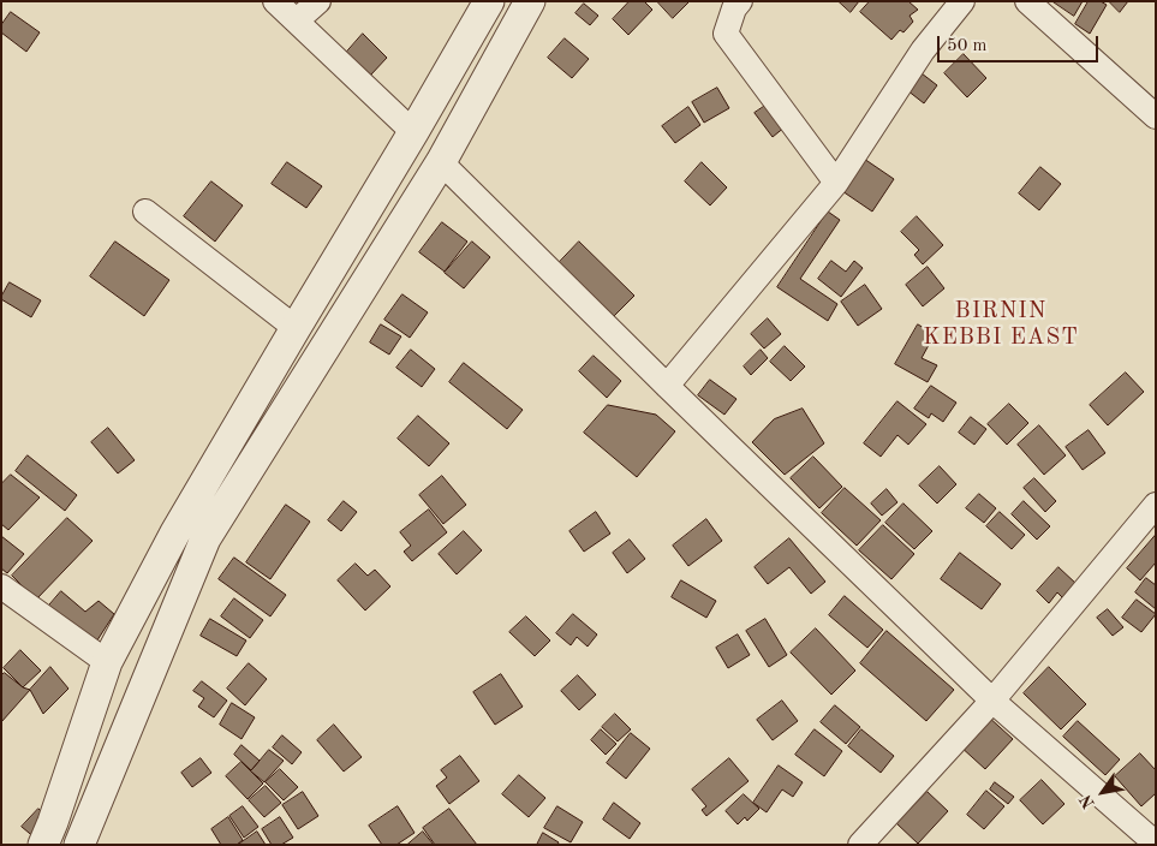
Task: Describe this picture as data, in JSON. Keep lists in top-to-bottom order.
{
  "districts": ["BIRNIN KEBBI EAST"],
  "scale_bar": "50 m",
  "north": "bottom left"
}
